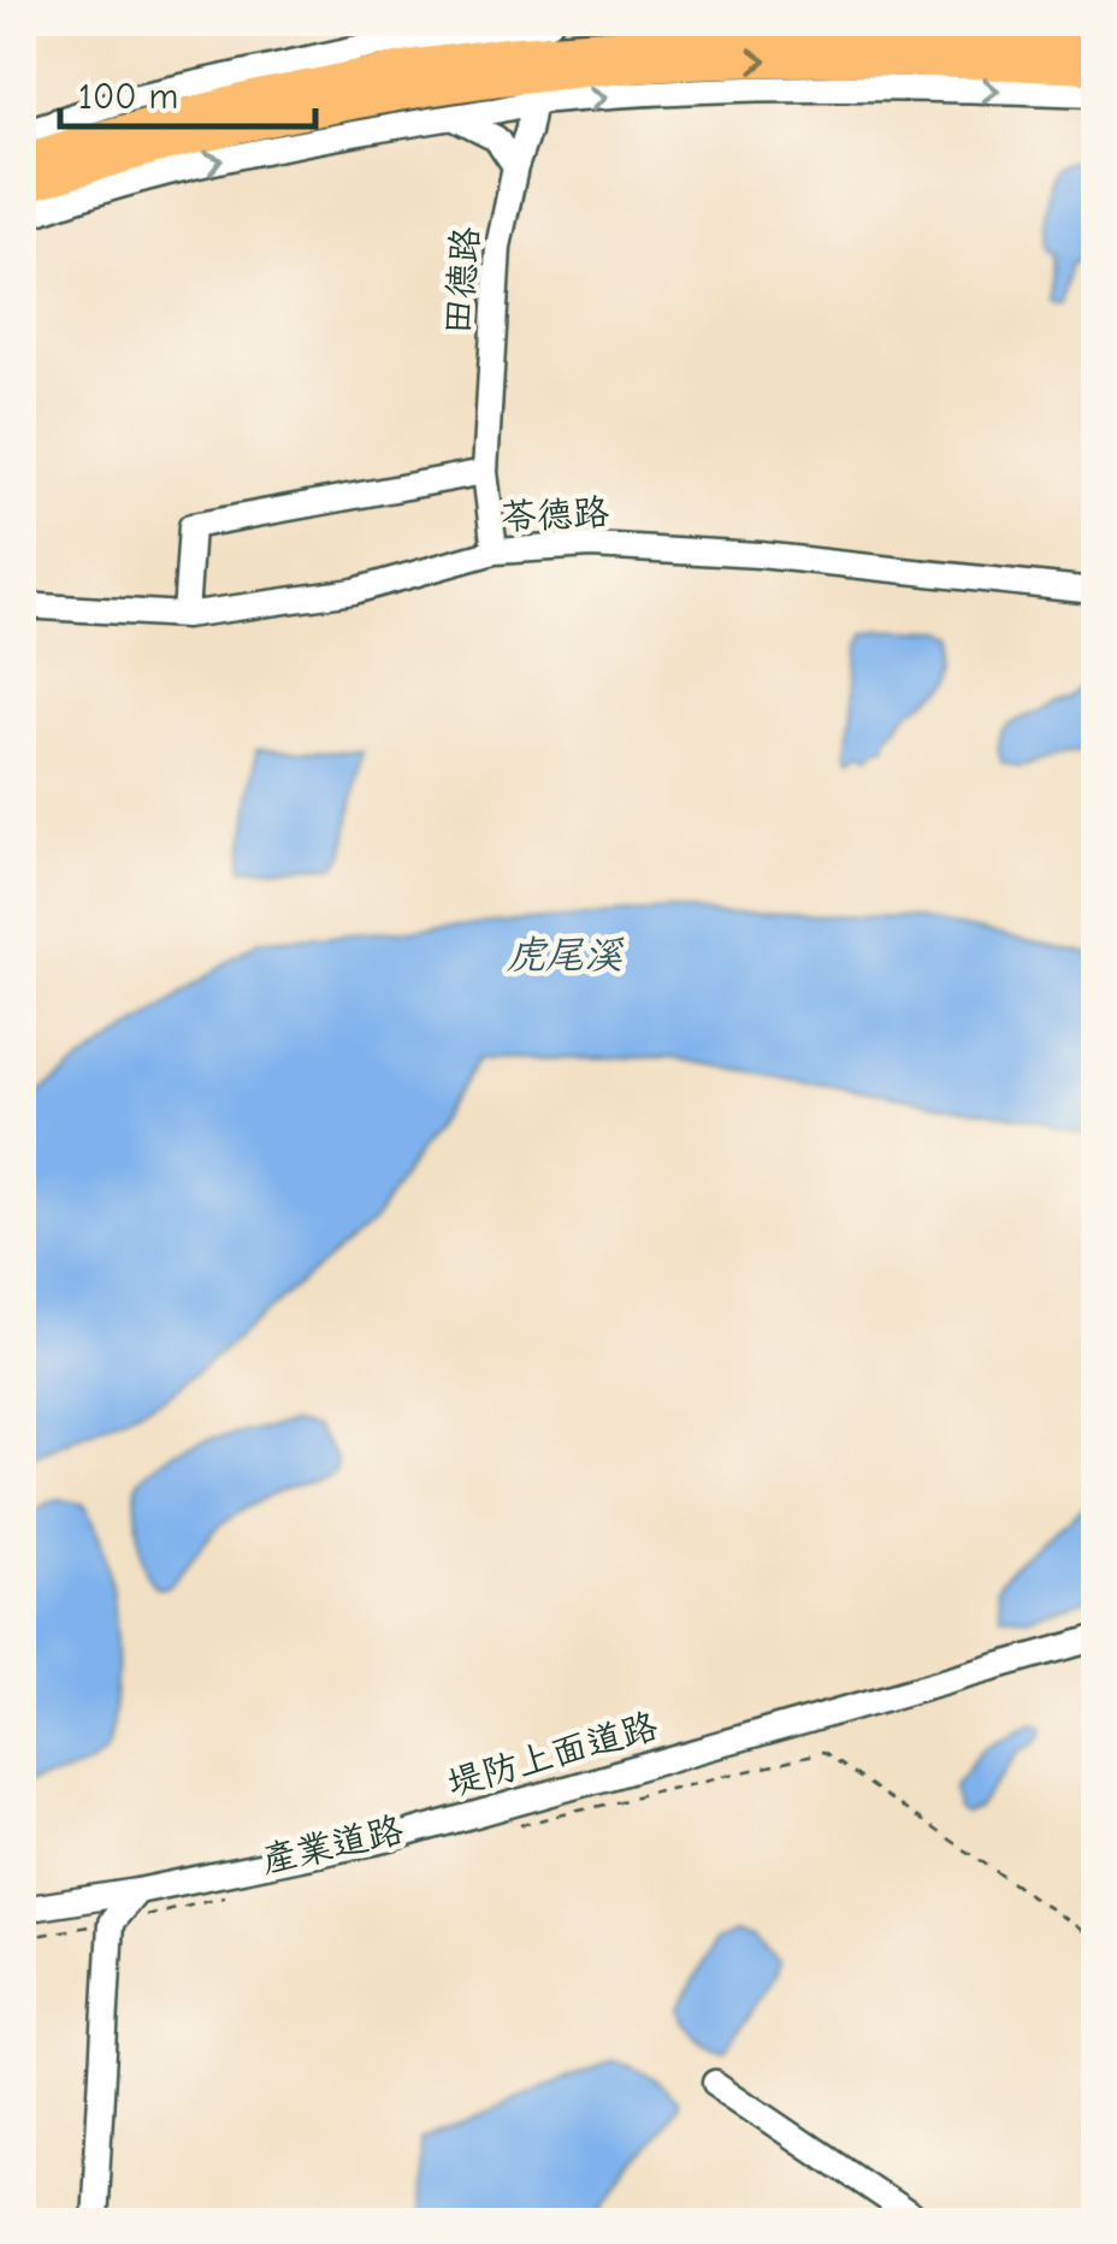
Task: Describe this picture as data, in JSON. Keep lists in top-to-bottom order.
{
  "streets": {
    "street": ["田德路", "苓德路", "堤防上面道路"],
    "path": ["產業道路"]
  },
  "crossings": [
    ["田德路", "苓德路"]
  ],
  "water": ["虎尾溪"],
  "scale_bar": "100 m"
}
